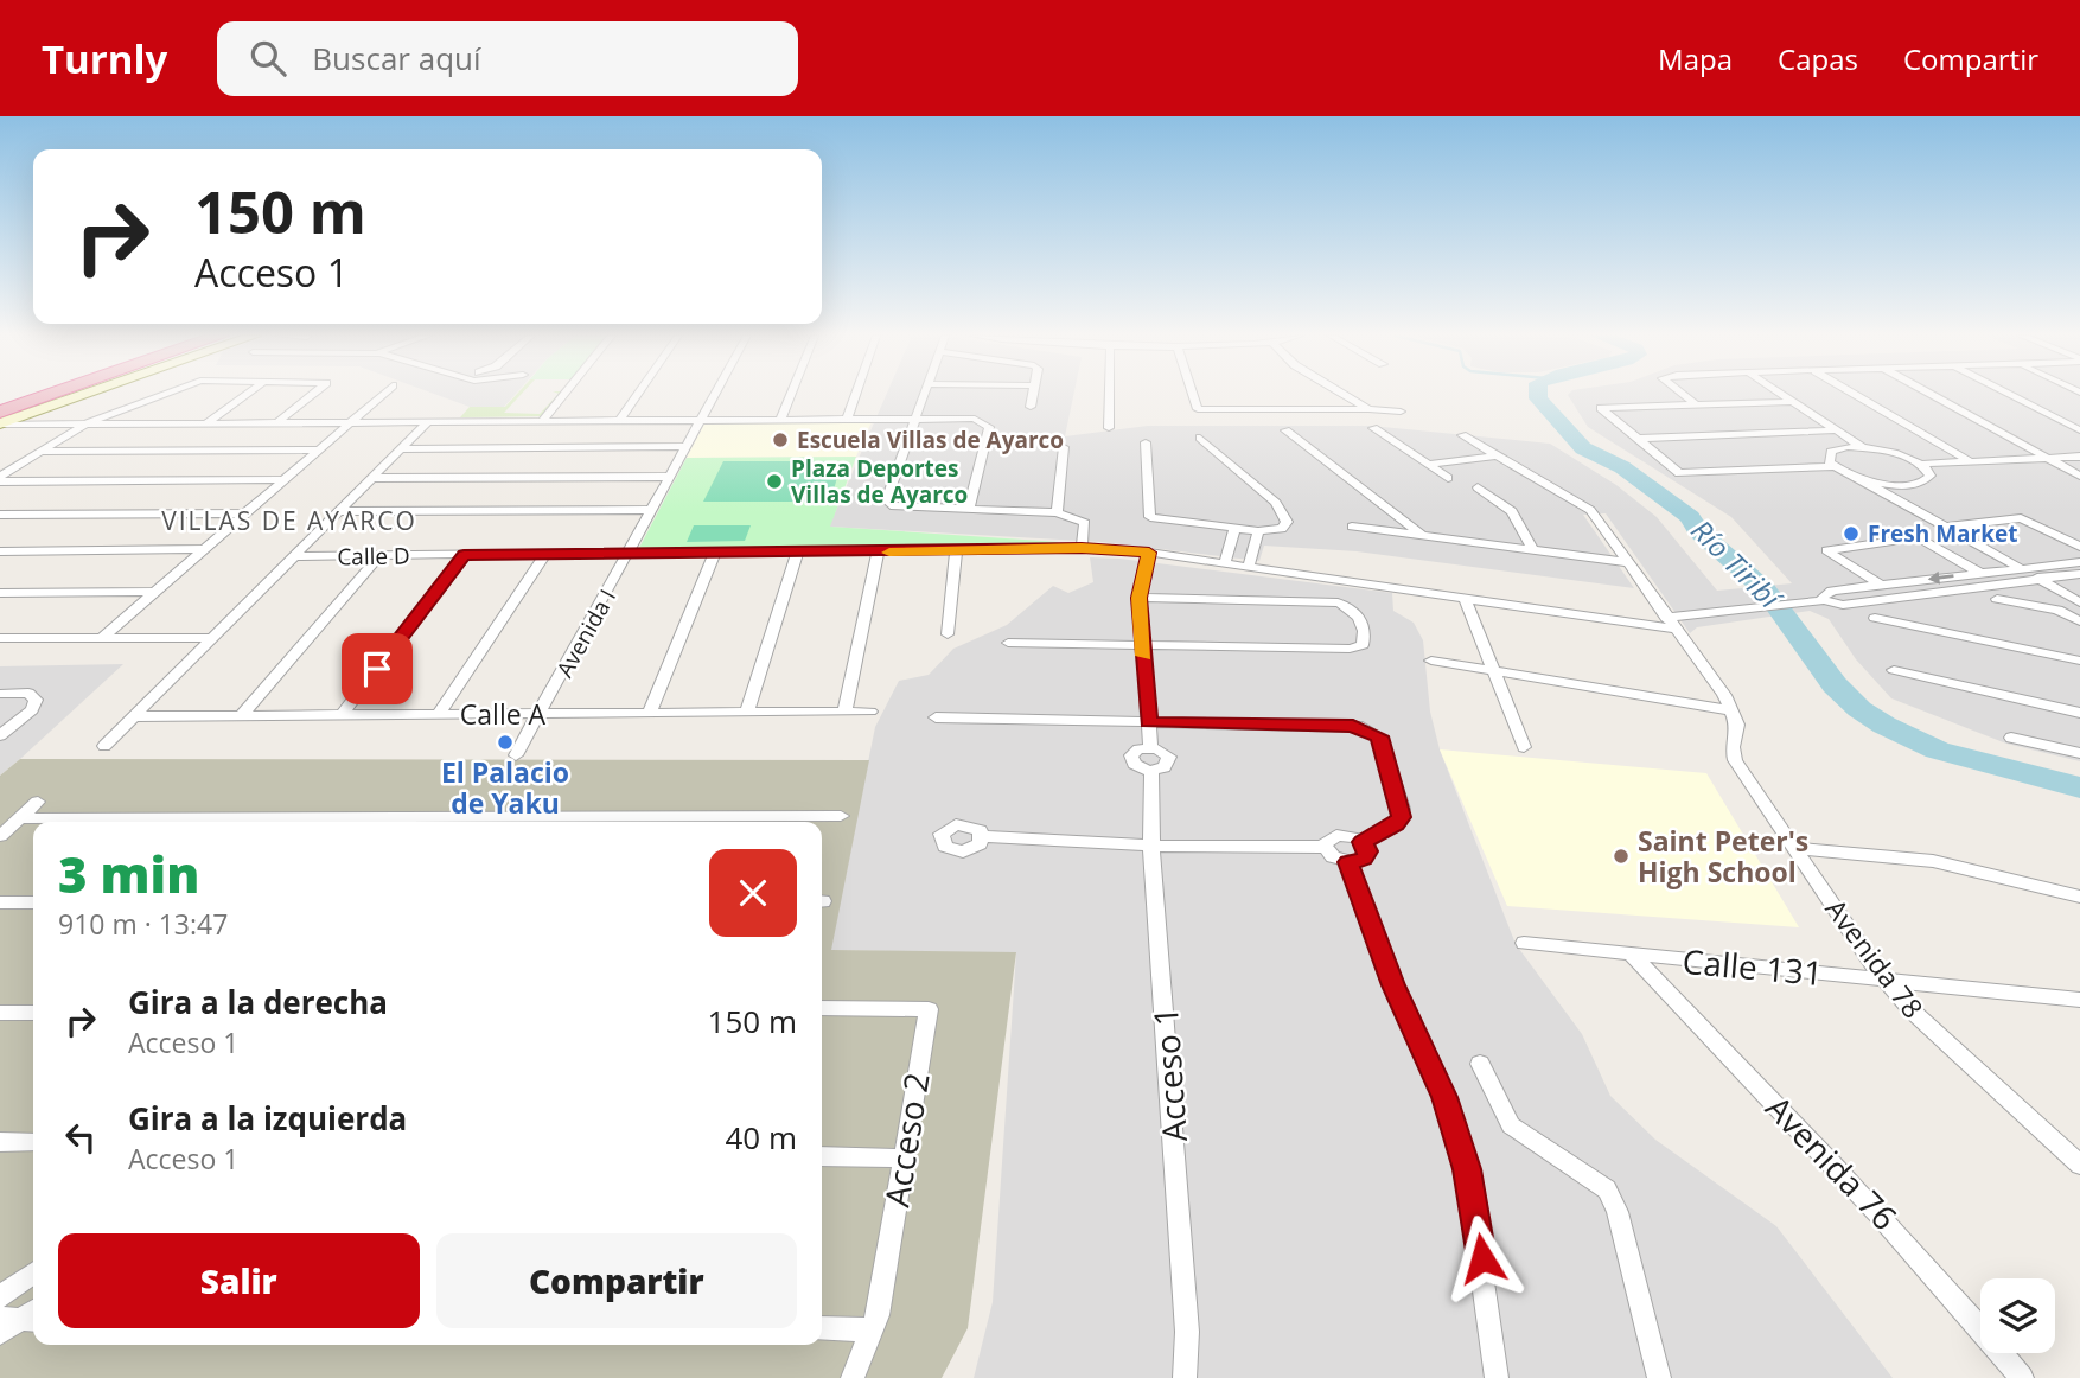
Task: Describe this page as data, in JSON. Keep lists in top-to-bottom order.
{
  "streets": {
    "street": [
      "Calle D",
      "Avenida I",
      "Calle A",
      "Avenida 78",
      "Calle 131",
      "Acceso 1",
      "Acceso 2",
      "Avenida 76"
    ]
  },
  "crossings": [
    ["Calle D", "Avenida I"],
    ["Avenida I", "Calle A"],
    ["Avenida 78", "Calle 131"],
    ["Calle 131", "Avenida 76"]
  ],
  "districts": ["VILLAS DE AYARCO"],
  "water": ["Río Tiribí"],
  "places": [
    "Escuela Villas de Ayarco",
    "Plaza Deportes Villas de Ayarco",
    "Fresh Market",
    "El Palacio de Yaku",
    "Saint Peter's High School"
  ],
  "page": {
    "header": "Turnly",
    "search": "Buscar aquí",
    "nav": ["Mapa", "Capas", "Compartir"],
    "turn": ["150 m", "Acceso 1"],
    "heading": ["3 min", "910 m · 13:47"],
    "list": [
      {
        "name": "Gira a la derecha",
        "note": "Acceso 1",
        "value": "150 m"
      },
      {
        "name": "Gira a la izquierda",
        "note": "Acceso 1",
        "value": "40 m"
      }
    ],
    "buttons": ["Salir", "Compartir"]
  }
}
